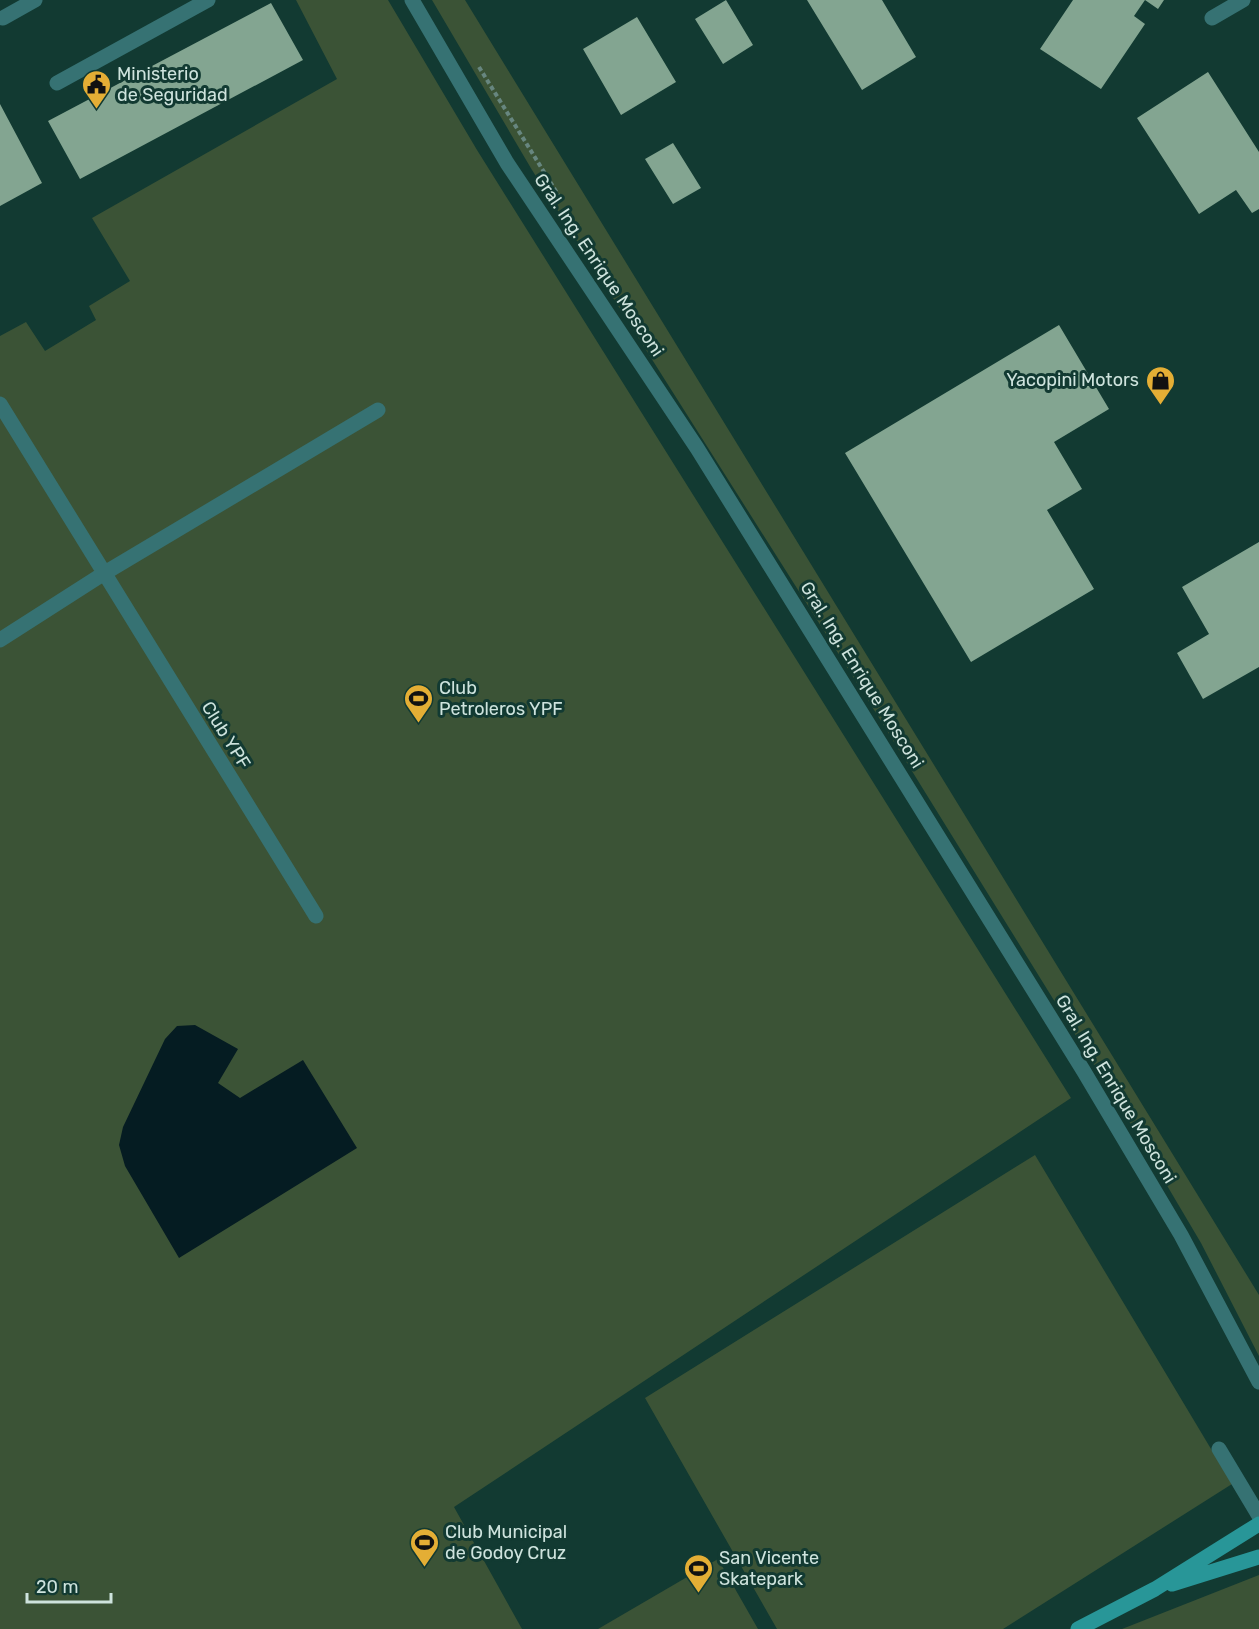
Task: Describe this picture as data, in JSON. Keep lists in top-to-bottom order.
{
  "streets": {
    "street": ["Gral. Ing. Enrique Mosconi", "Club YPF"]
  },
  "places": {
    "public building": ["Ministerio de Seguridad"],
    "shop": ["Yacopini Motors"],
    "sports": ["Club Petroleros YPF", "Club Municipal de Godoy Cruz", "San Vicente Skatepark"]
  },
  "scale_bar": "20 m"
}
